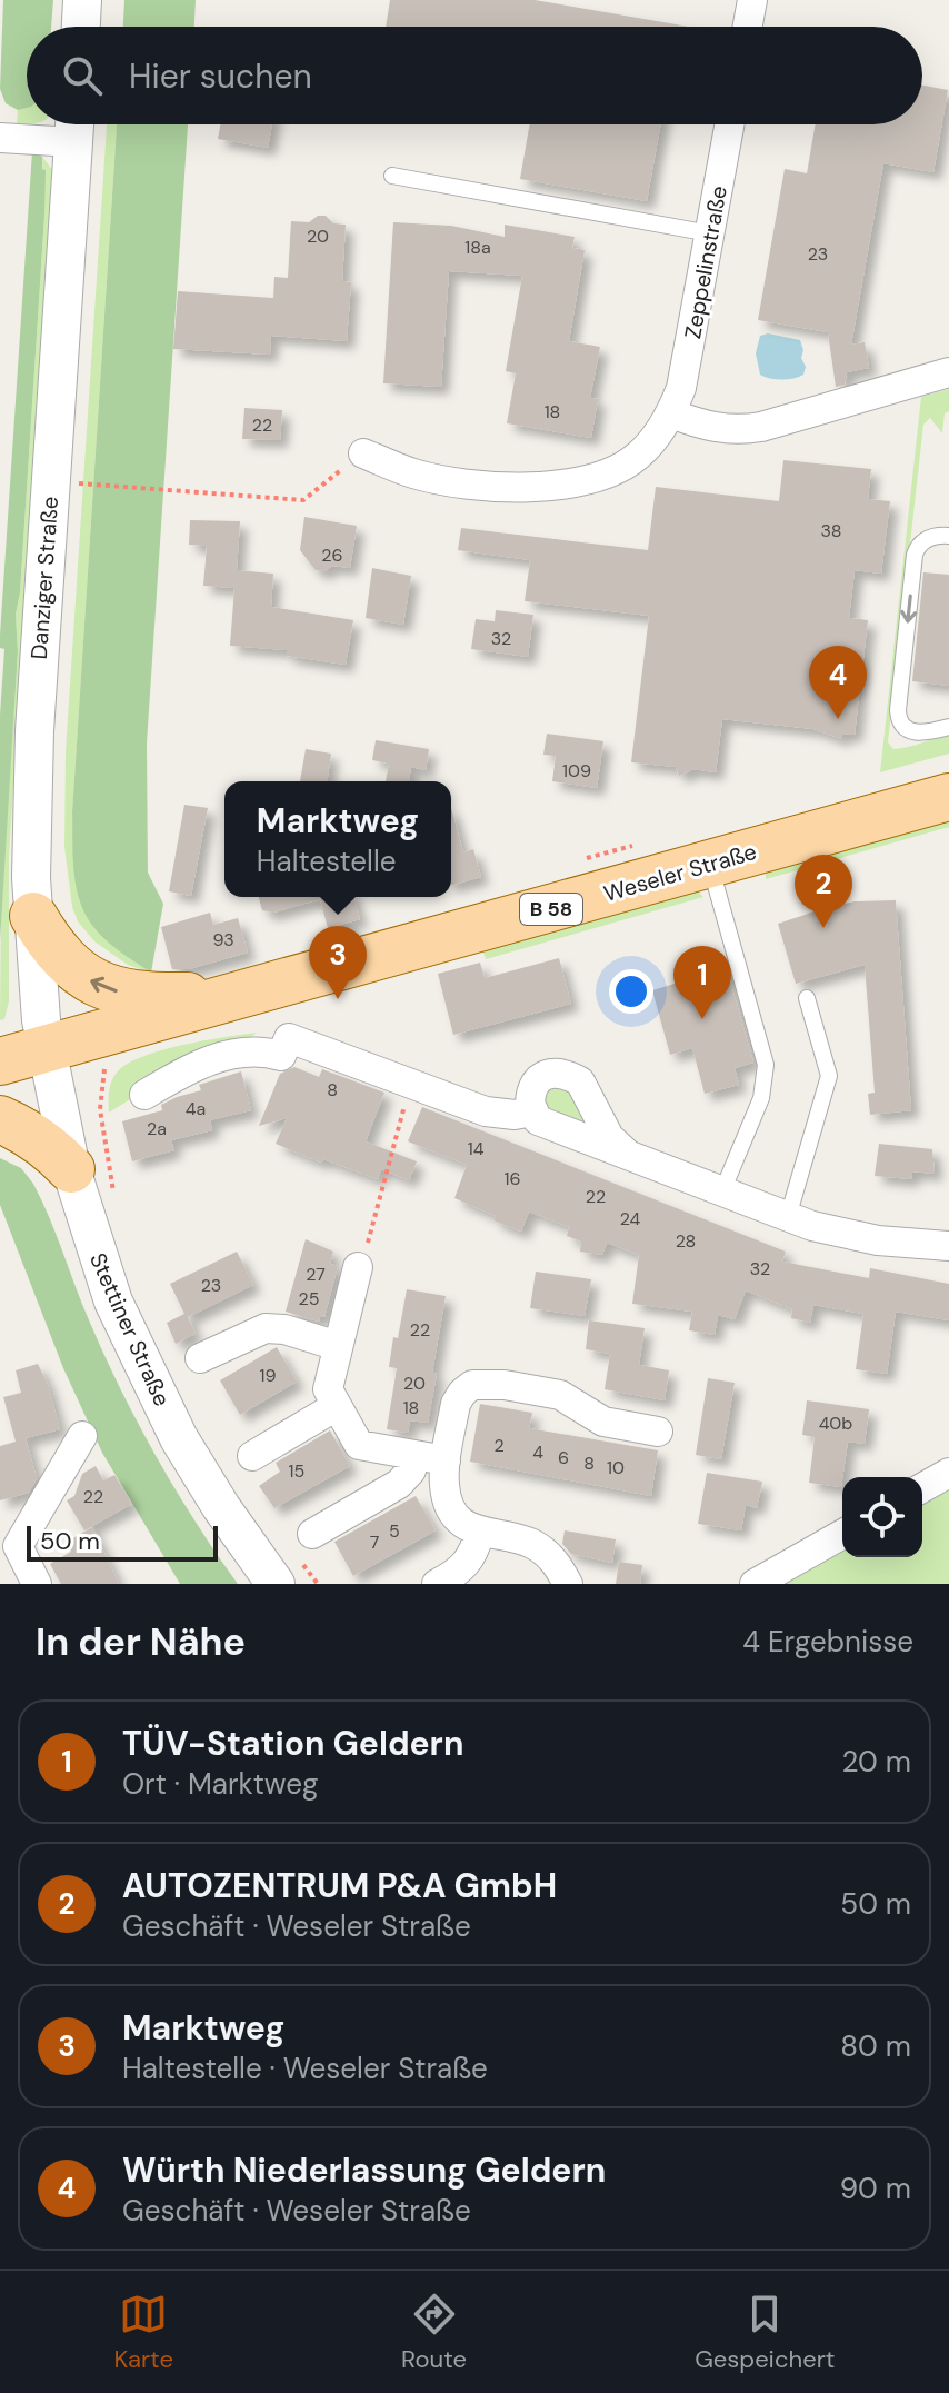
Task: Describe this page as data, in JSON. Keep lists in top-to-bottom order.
{
  "streets": {
    "main road": ["Weseler Straße", "B 58"],
    "street": ["Zeppelinstraße", "Danziger Straße", "Stettiner Straße"]
  },
  "crossings": [
    ["Danziger Straße", "Weseler Straße"],
    ["Danziger Straße", "Stettiner Straße"],
    ["Weseler Straße", "Stettiner Straße"]
  ],
  "house_numbers": [
    "20",
    "18a",
    "23",
    "18",
    "22",
    "38",
    "26",
    "32",
    "109",
    "93",
    "8",
    "4a",
    "2a",
    "14",
    "16",
    "22",
    "24",
    "28",
    "32",
    "27",
    "23",
    "25",
    "22",
    "19",
    "20",
    "18",
    "40b",
    "2",
    "4",
    "6",
    "8",
    "10",
    "15",
    "22",
    "5",
    "7"
  ],
  "scale_bar": "50 m",
  "page": {
    "search": "Hier suchen",
    "pins": [
      "4",
      "2",
      "3",
      "1"
    ],
    "popup": ["Marktweg", "Haltestelle"],
    "scale": "50 m",
    "heading": ["In der Nähe", "4 Ergebnisse"],
    "list": [
      {
        "mark": "1",
        "name": "TÜV-Station Geldern",
        "note": "Ort · Marktweg",
        "value": "20 m"
      },
      {
        "mark": "2",
        "name": "AUTOZENTRUM P&A GmbH",
        "note": "Geschäft · Weseler Straße",
        "value": "50 m"
      },
      {
        "mark": "3",
        "name": "Marktweg",
        "note": "Haltestelle · Weseler Straße",
        "value": "80 m"
      },
      {
        "mark": "4",
        "name": "Würth Niederlassung Geldern",
        "note": "Geschäft · Weseler Straße",
        "value": "90 m"
      }
    ],
    "nav": ["Karte", "Route", "Gespeichert"]
  }
}
